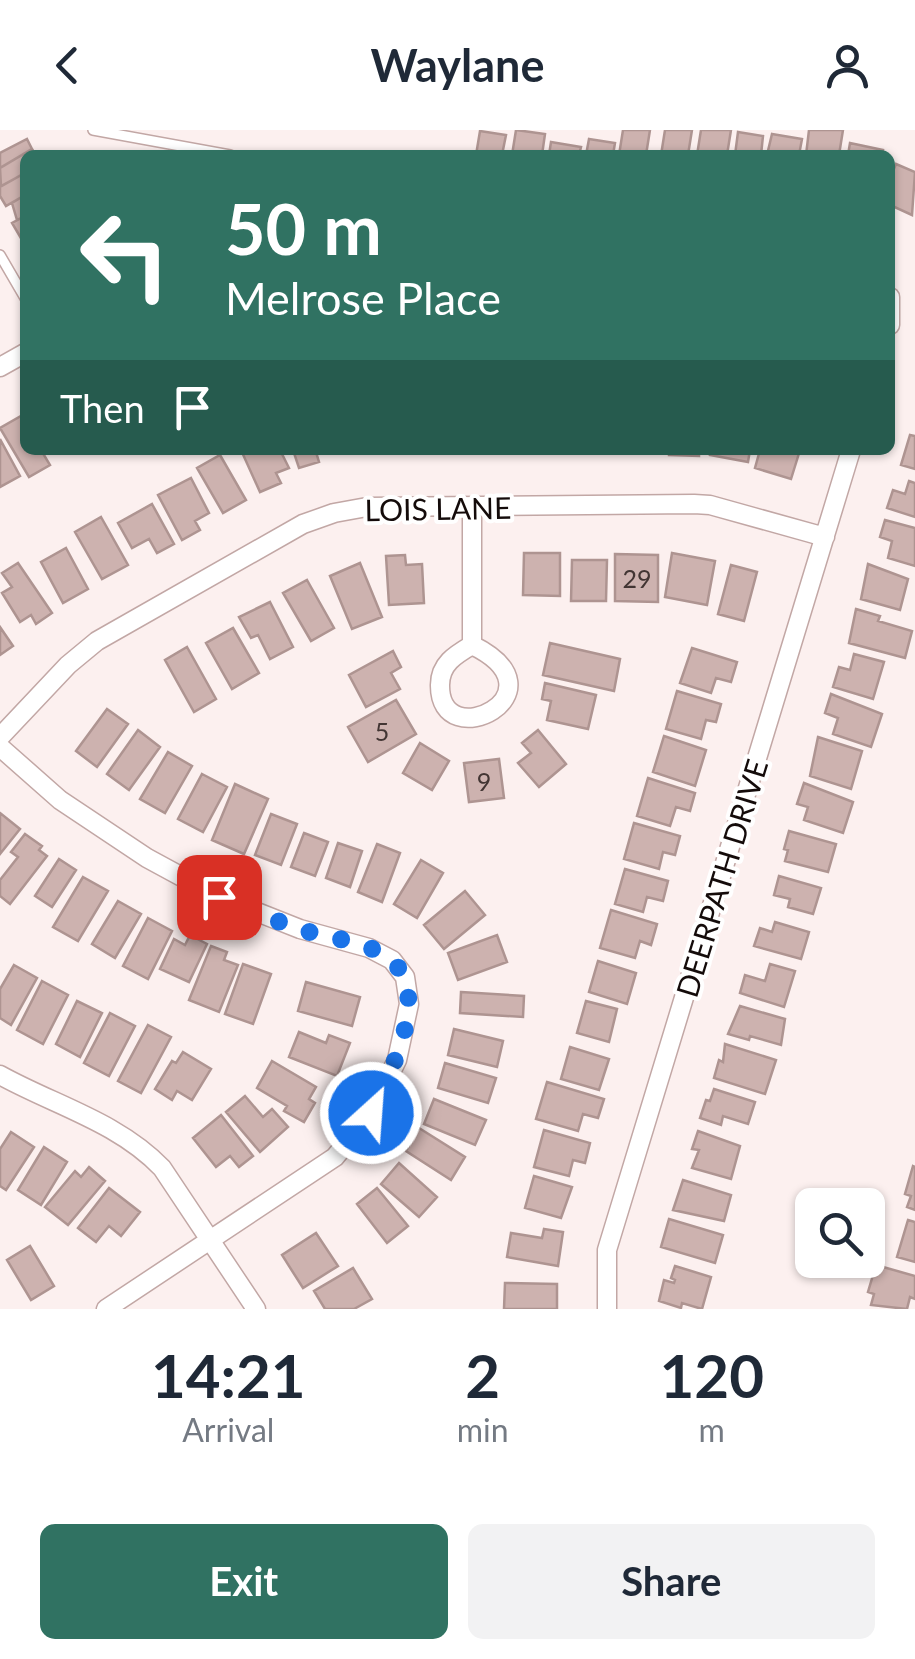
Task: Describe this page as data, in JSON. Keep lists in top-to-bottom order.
{
  "streets": {
    "street": ["LOIS LANE", "DEERPATH DRIVE"]
  },
  "crossings": [
    ["LOIS LANE", "DEERPATH DRIVE"]
  ],
  "house_numbers": ["29", "5", "9"],
  "page": {
    "header": "Waylane",
    "turn": ["50 m", "Melrose Place"],
    "then": "Then",
    "eta": [
      "14:21",
      "Arrival",
      "2",
      "min",
      "120",
      "m"
    ],
    "buttons": ["Exit", "Share"]
  }
}
